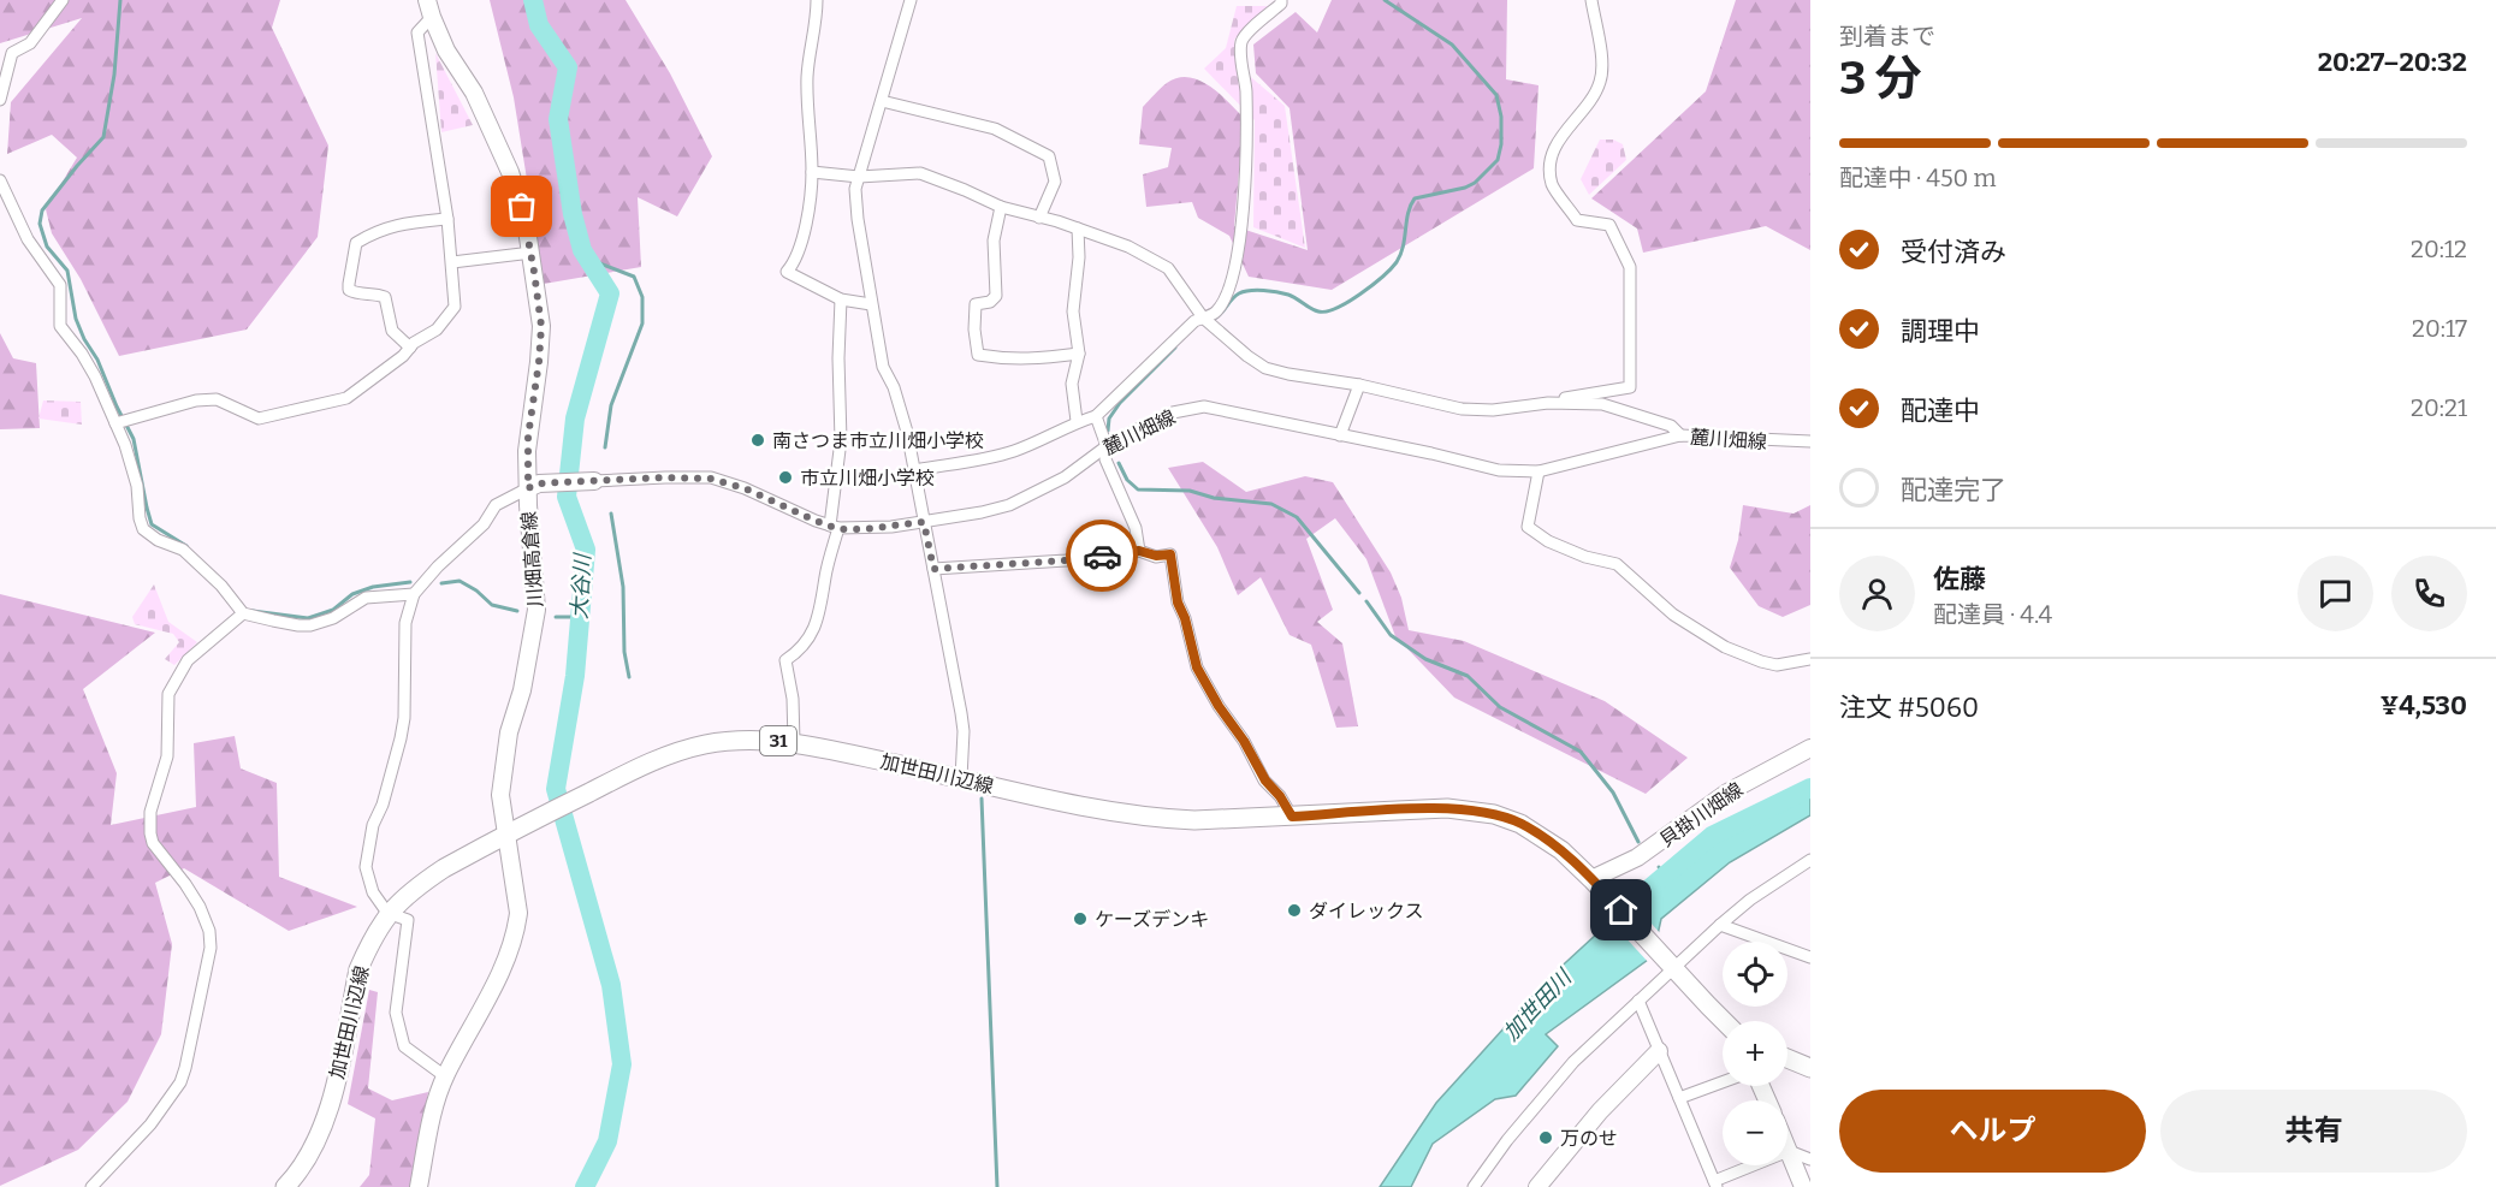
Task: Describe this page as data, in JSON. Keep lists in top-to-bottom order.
{
  "streets": {
    "main road": ["31", "加世田川辺線"],
    "street": ["麓川畑線", "川畑高倉線", "貝掛川畑線"]
  },
  "crossings": [
    ["麓川畑線", "川畑高倉線"],
    ["川畑高倉線", "加世田川辺線"],
    ["加世田川辺線", "貝掛川畑線"]
  ],
  "water": ["大谷川", "加世田川"],
  "places": [
    "南さつま市立川畑小学校",
    "市立川畑小学校",
    "ダイレックス",
    "ケーズデンキ",
    "万のせ"
  ],
  "page": {
    "heading": ["3 分", "到着まで", "20:27–20:32"],
    "panel": [
      "佐藤",
      "配達員 · 4.4",
      "注文 #5060",
      "¥4,530"
    ],
    "bar": "配達中 · 450 m",
    "list": [
      ["受付済み", "20:12"],
      ["調理中", "20:17"],
      ["配達中", "20:21"],
      "配達完了"
    ],
    "map_buttons": ["+", "−"],
    "buttons": ["ヘルプ", "共有"]
  }
}
